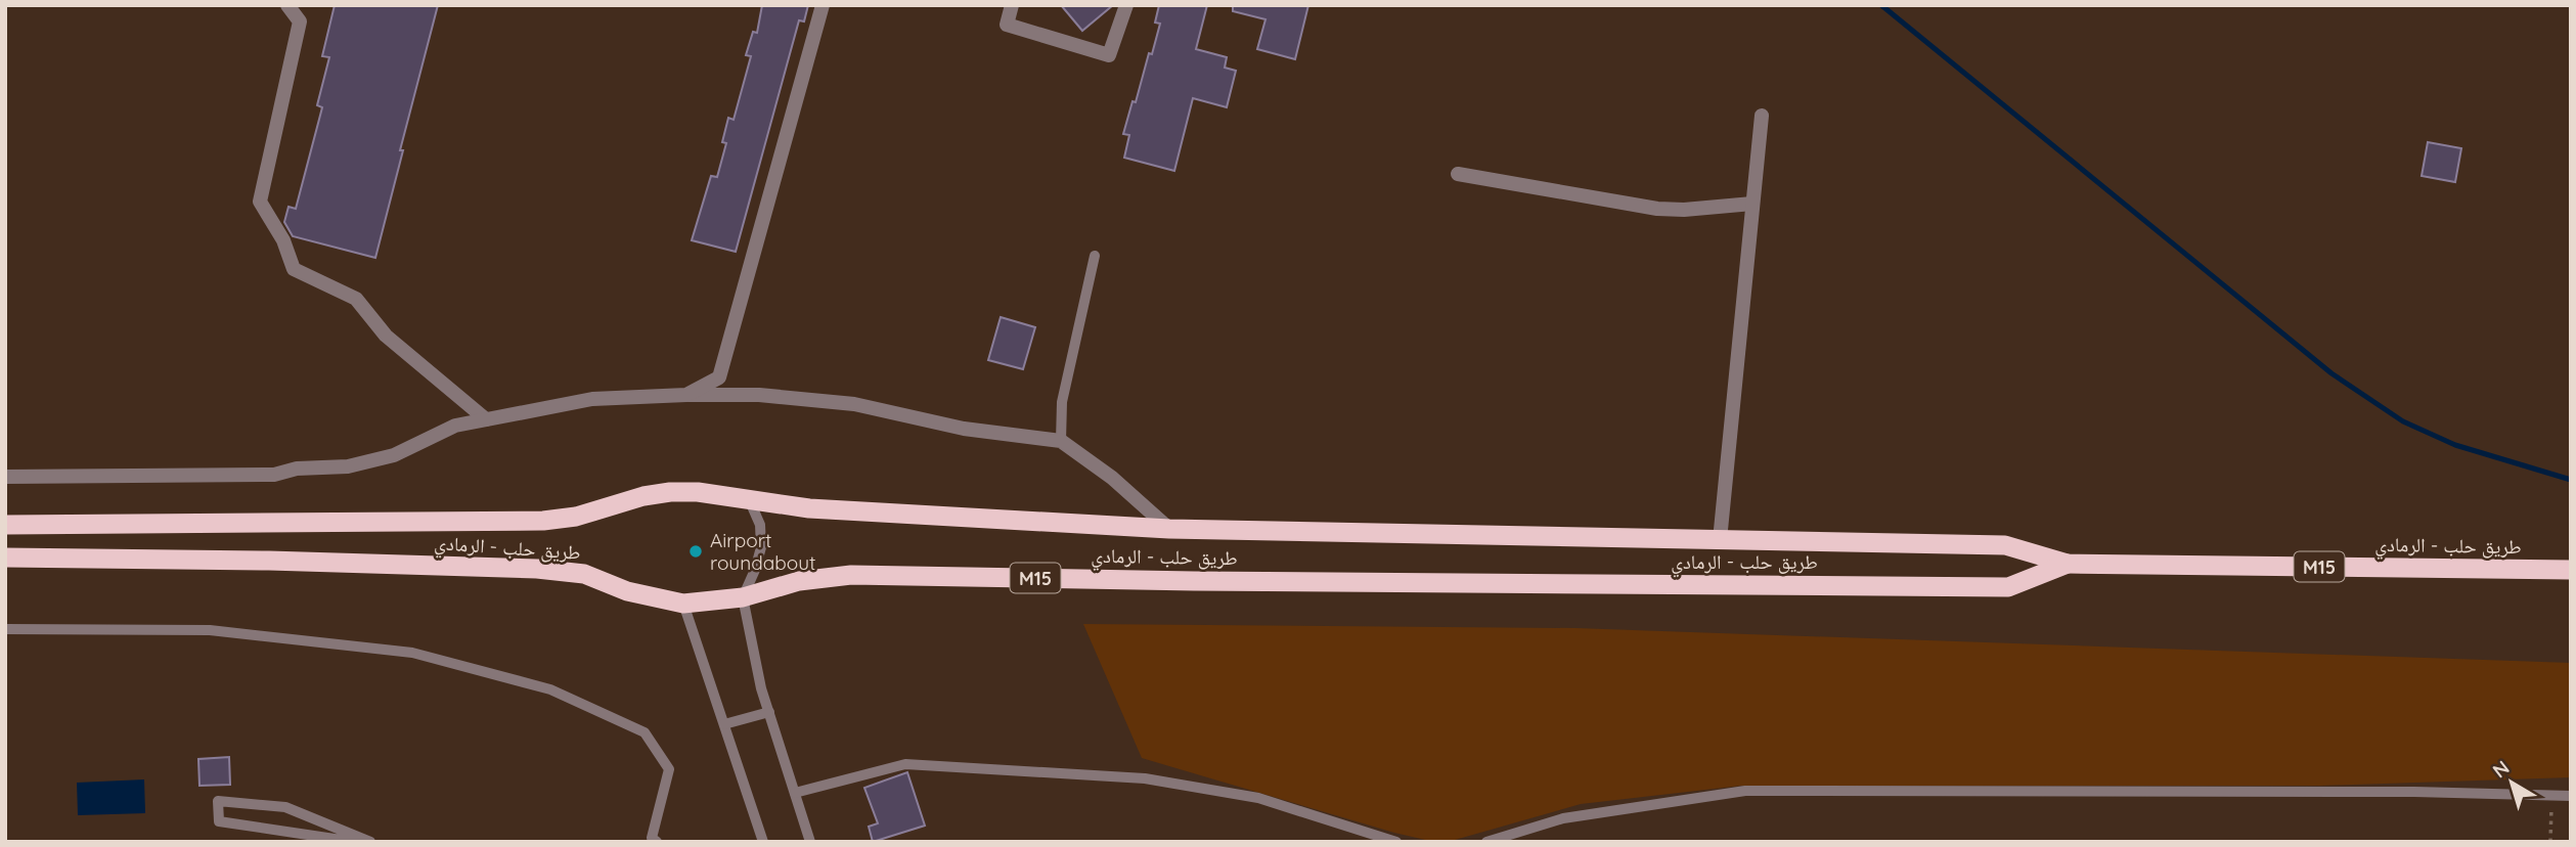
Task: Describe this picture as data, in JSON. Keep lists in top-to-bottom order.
{
  "streets": {
    "highway": ["طريق حلب - الرمادي", "M15"]
  },
  "places": ["Airport roundabout"],
  "north": "top left"
}
